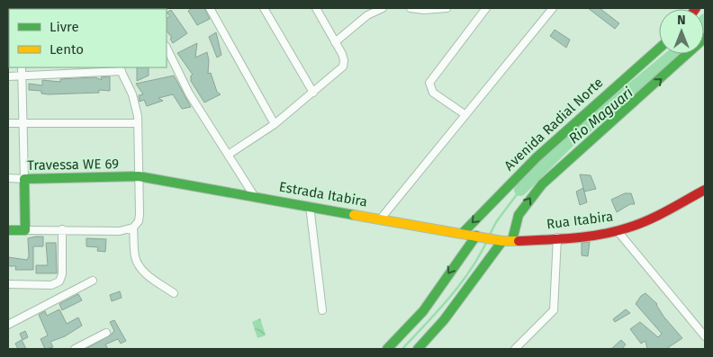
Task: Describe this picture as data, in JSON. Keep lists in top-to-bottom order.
{
  "streets": {
    "main road": [
      "Avenida Radial Norte",
      "Travessa WE 69",
      "Estrada Itabira",
      "Rua Itabira"
    ]
  },
  "crossings": [
    ["Avenida Radial Norte", "Estrada Itabira"],
    ["Travessa WE 69", "Estrada Itabira"],
    ["Estrada Itabira", "Rua Itabira"]
  ],
  "water": ["Rio Maguari"],
  "legend": ["Livre", "Lento"],
  "north": "top"
}
